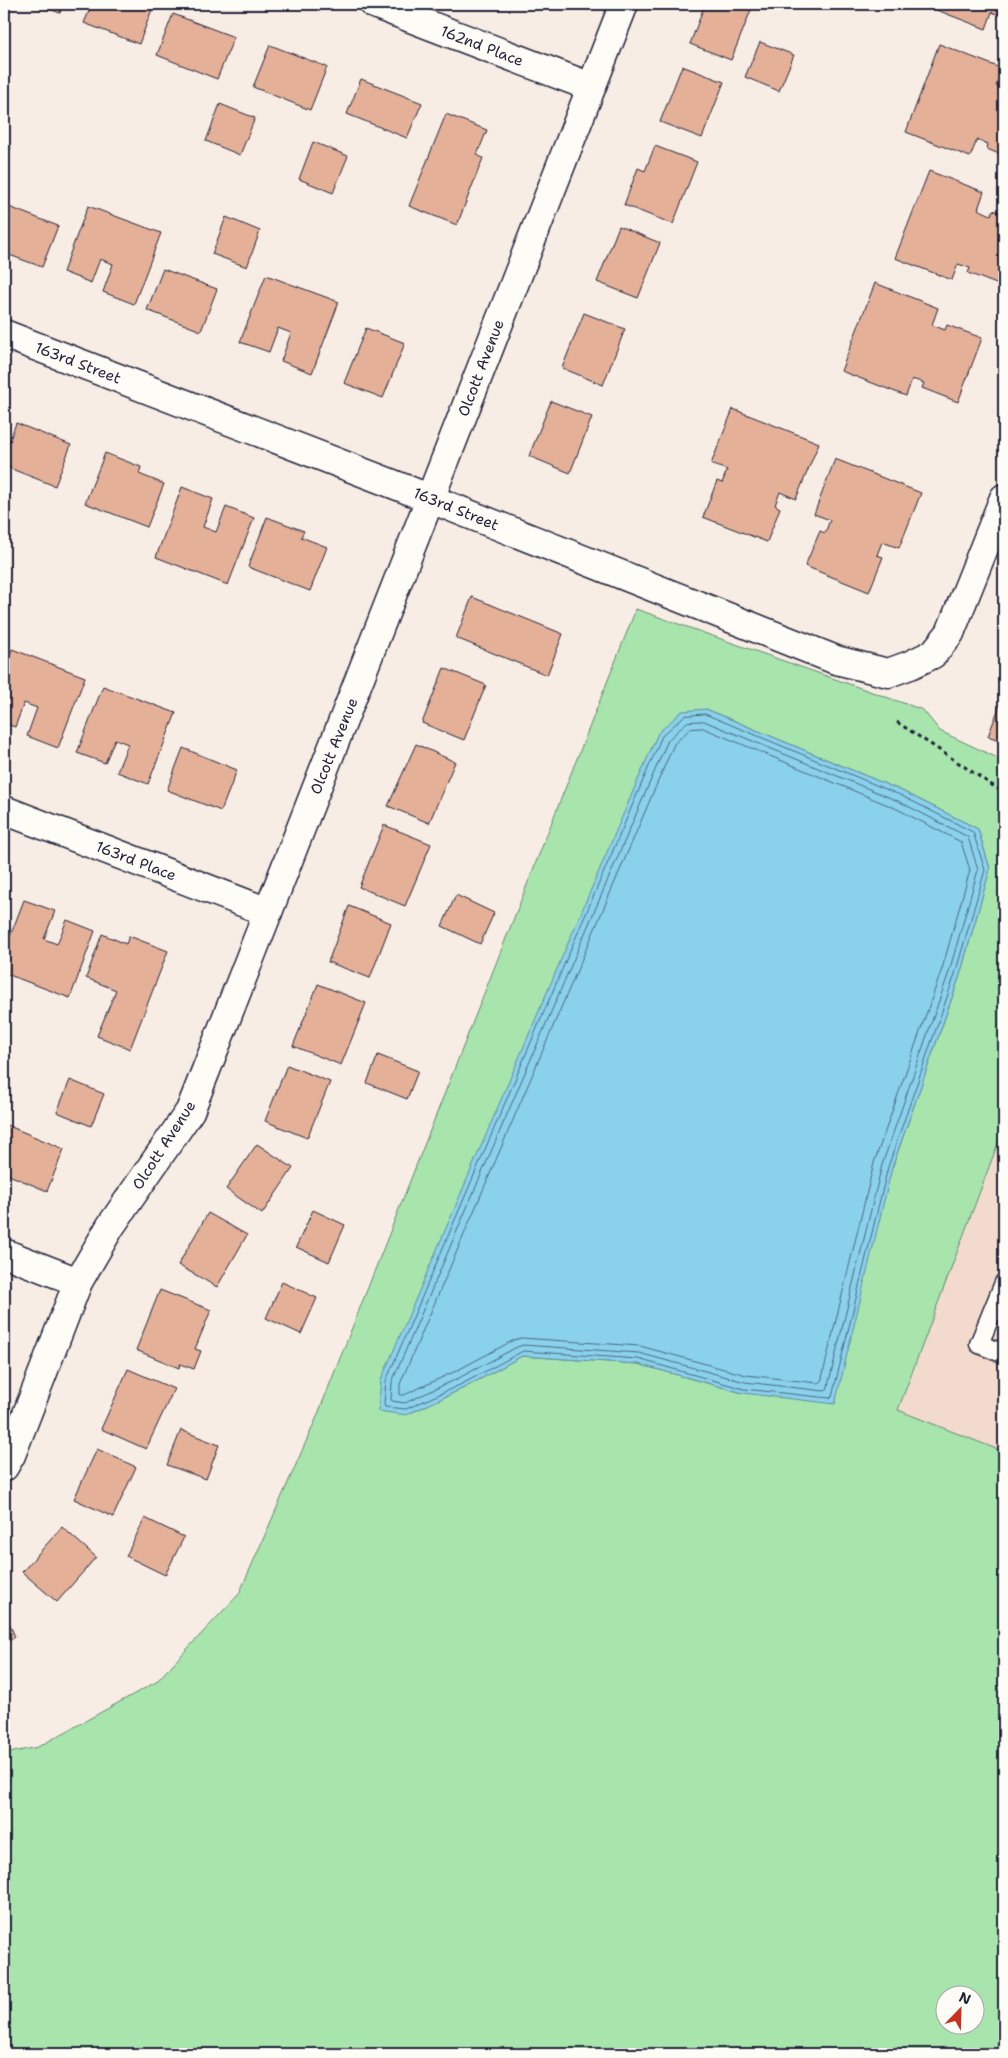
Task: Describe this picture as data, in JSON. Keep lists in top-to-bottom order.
{
  "streets": {
    "street": [
      "162nd Place",
      "163rd Street",
      "Olcott Avenue",
      "163rd Place"
    ]
  },
  "crossings": [
    ["162nd Place", "Olcott Avenue"],
    ["163rd Street", "Olcott Avenue"],
    ["Olcott Avenue", "163rd Place"]
  ],
  "north": "top right"
}
